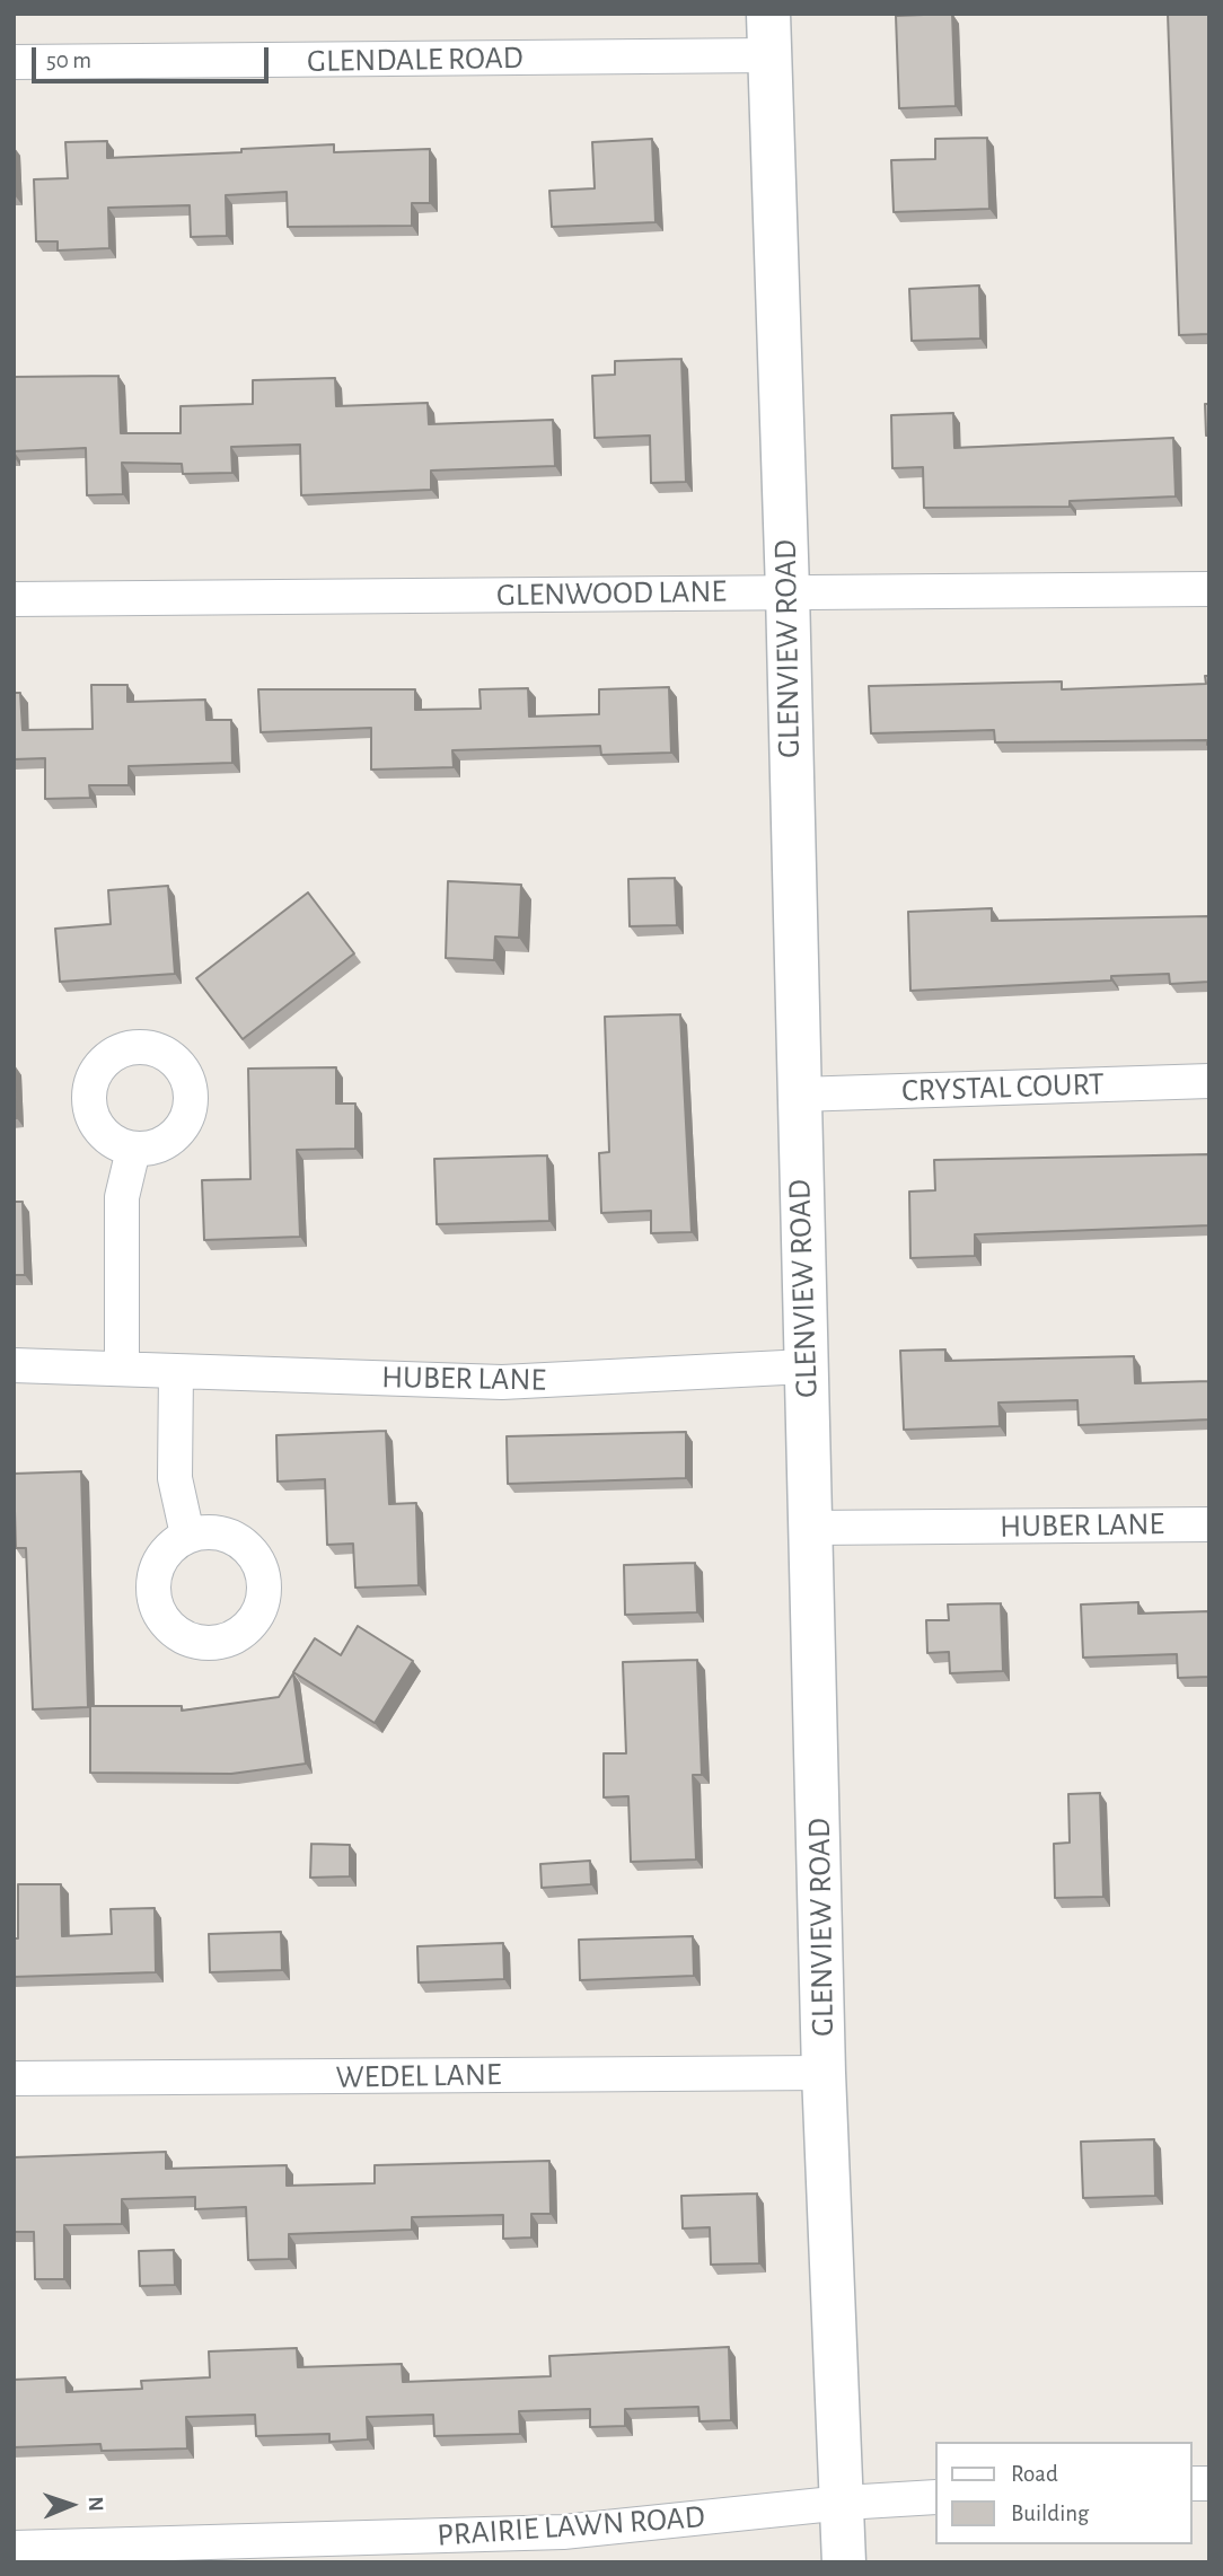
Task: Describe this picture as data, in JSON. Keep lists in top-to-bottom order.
{
  "streets": {
    "main road": ["GLENVIEW ROAD"],
    "street": [
      "GLENDALE ROAD",
      "GLENWOOD LANE",
      "CRYSTAL COURT",
      "HUBER LANE",
      "WEDEL LANE",
      "PRAIRIE LAWN ROAD"
    ]
  },
  "crossings": [
    ["GLENDALE ROAD", "GLENVIEW ROAD"],
    ["GLENWOOD LANE", "GLENVIEW ROAD"],
    ["GLENVIEW ROAD", "CRYSTAL COURT"],
    ["GLENVIEW ROAD", "HUBER LANE"],
    ["GLENVIEW ROAD", "WEDEL LANE"],
    ["GLENVIEW ROAD", "PRAIRIE LAWN ROAD"]
  ],
  "legend": ["Road", "Building"],
  "scale_bar": "50 m",
  "north": "right"
}
